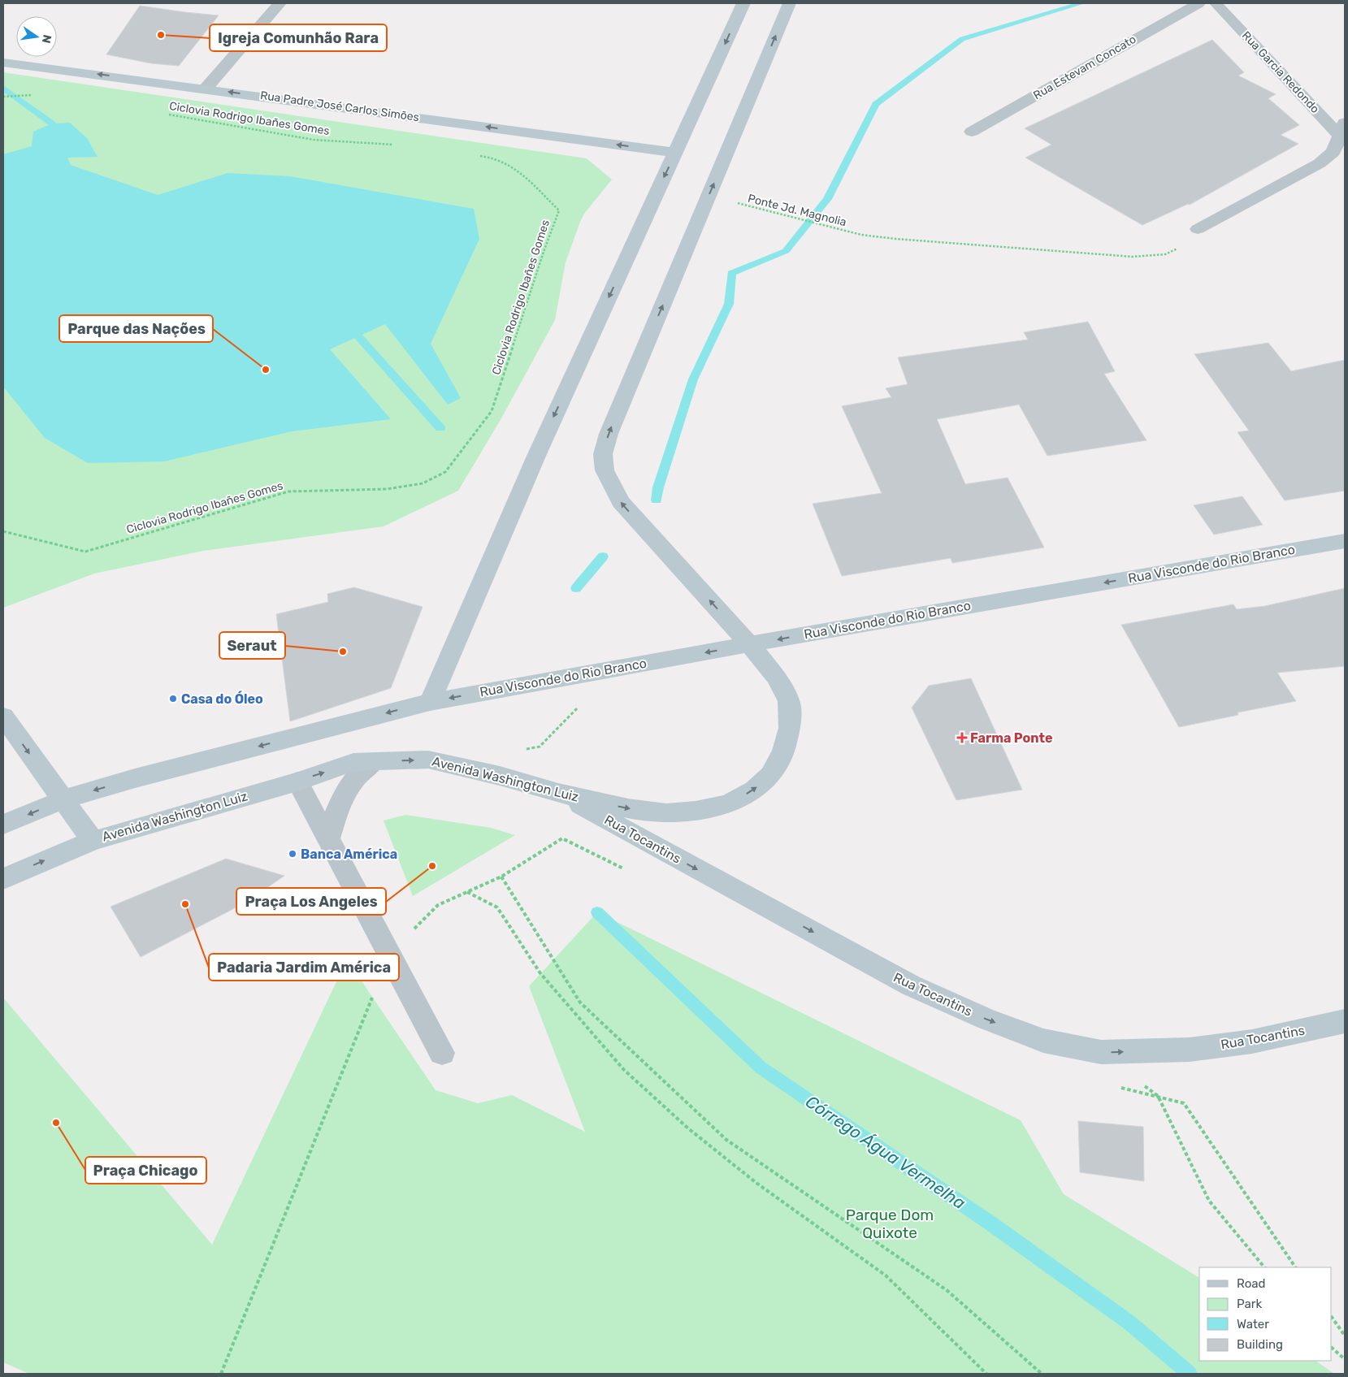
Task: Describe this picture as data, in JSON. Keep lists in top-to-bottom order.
{
  "streets": {
    "main road": [
      "Rua Padre José Carlos Simões",
      "Rua Visconde do Rio Branco",
      "Avenida Washington Luiz",
      "Rua Tocantins"
    ],
    "street": ["Rua Estevam Concato", "Rua Garcia Redondo"],
    "path": ["Ciclovia Rodrigo Ibañes Gomes", "Ponte Jd. Magnolia"]
  },
  "crossings": [
    ["Rua Visconde do Rio Branco", "Avenida Washington Luiz"],
    ["Avenida Washington Luiz", "Rua Tocantins"]
  ],
  "one_way": ["Rua Padre José Carlos Simões", "Rua Visconde do Rio Branco", "Rua Tocantins"],
  "water": ["Córrego Água Vermelha"],
  "parks": ["Parque Dom Quixote"],
  "places": {
    "other": [
      "Igreja Comunhão Rara",
      "Parque das Nações",
      "Seraut",
      "Casa do Óleo",
      "Banca América",
      "Praça Los Angeles",
      "Padaria Jardim América",
      "Praça Chicago"
    ],
    "health": ["Farma Ponte"]
  },
  "legend": [
    "Road",
    "Park",
    "Water",
    "Building"
  ],
  "north": "right"
}
